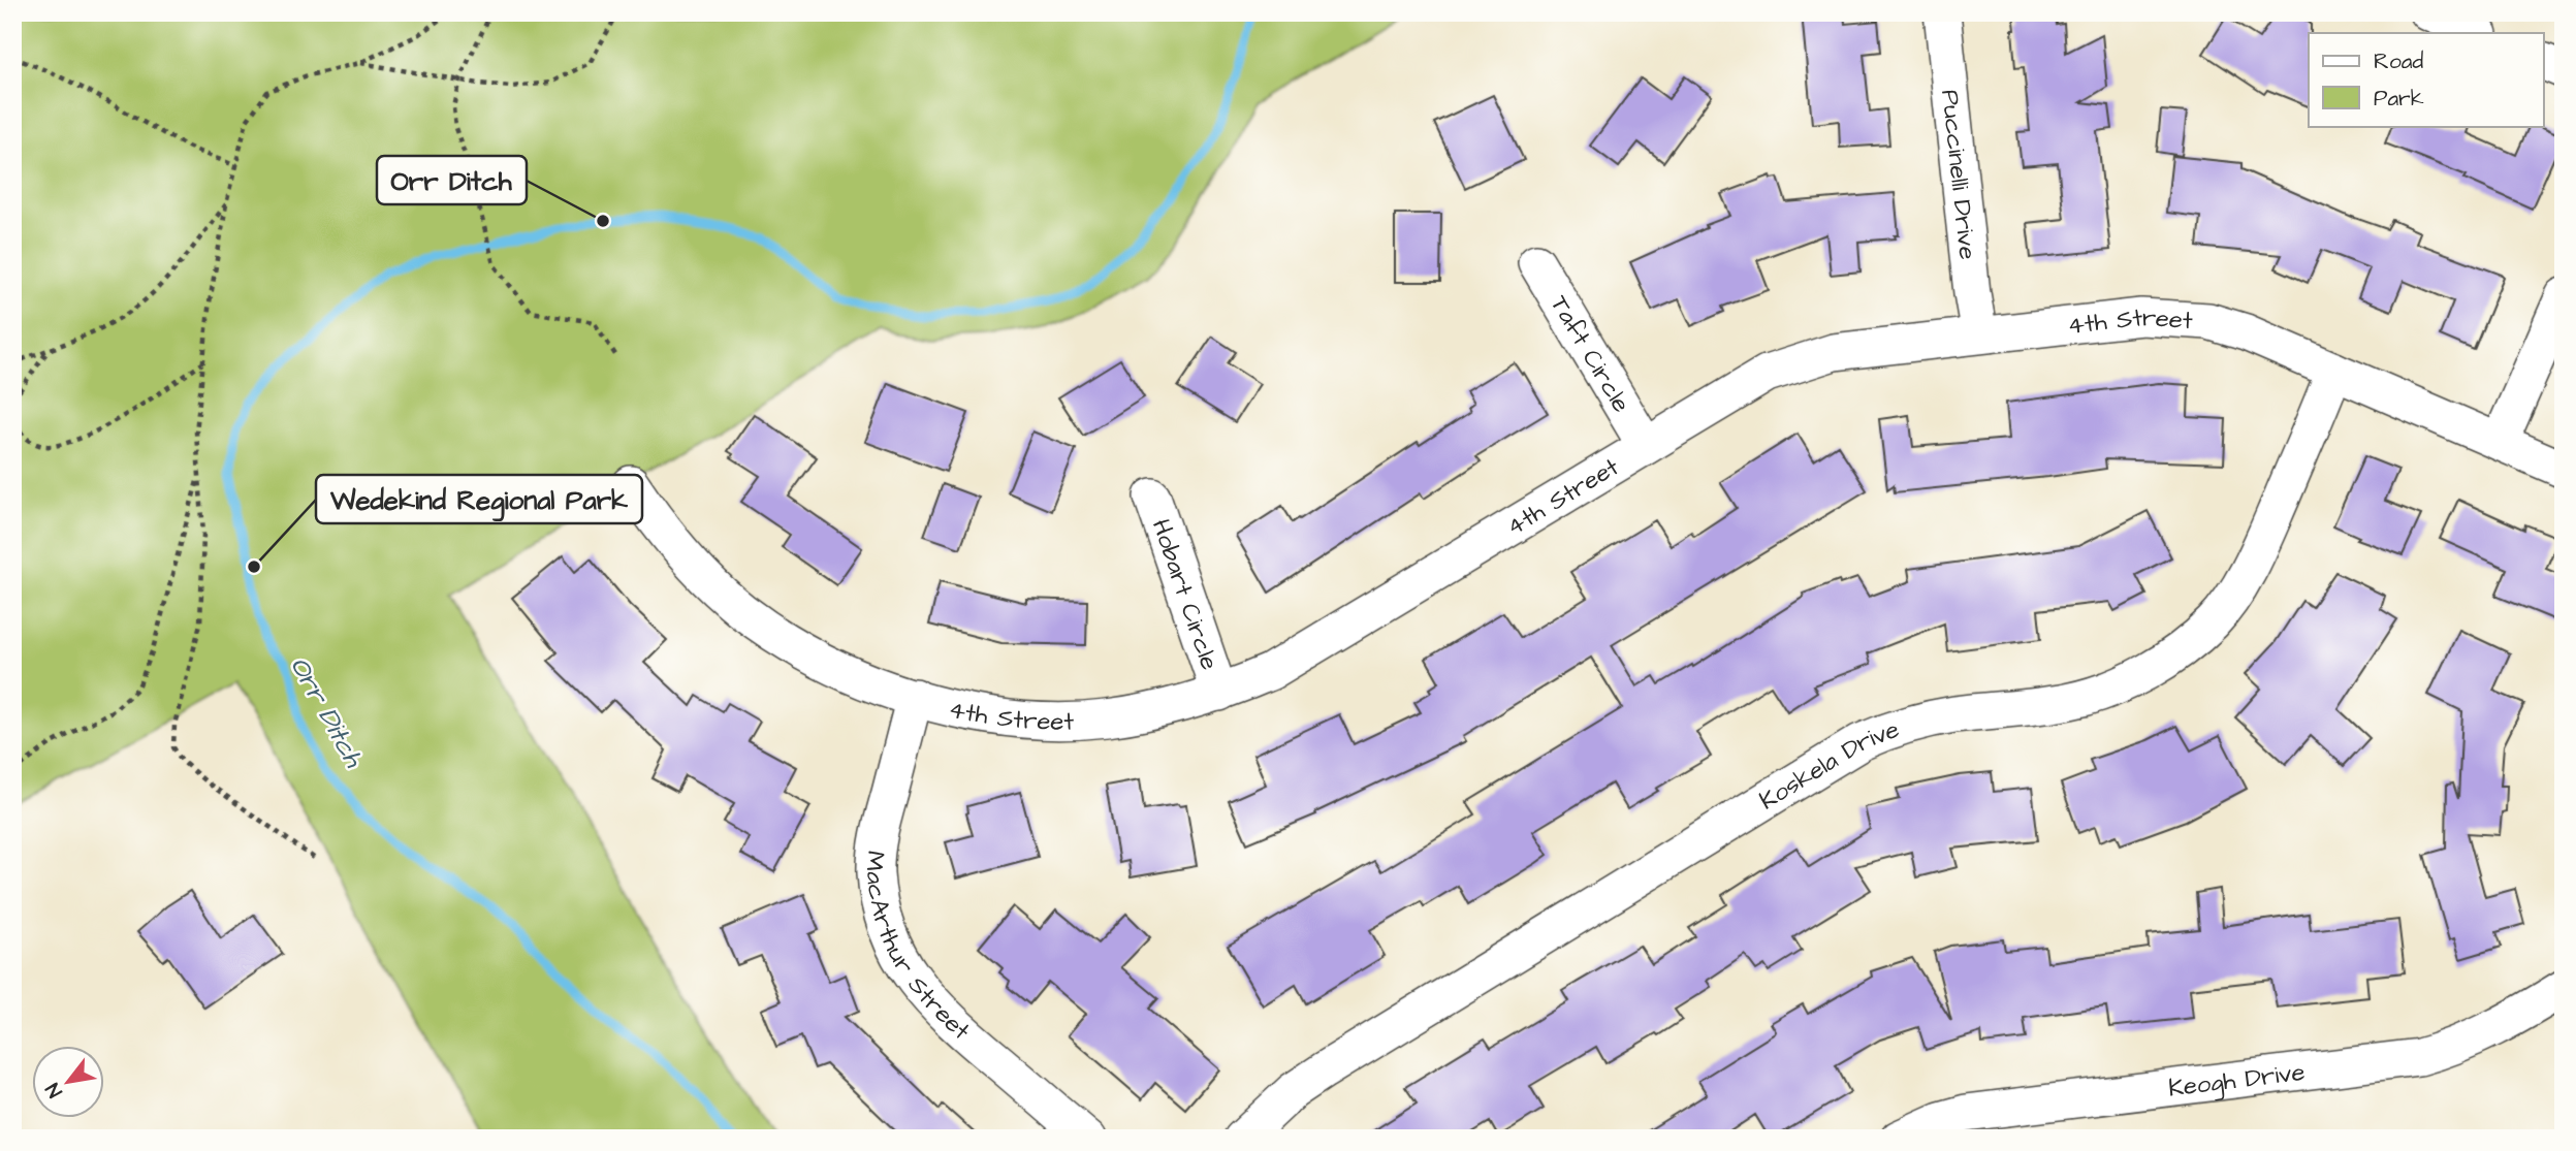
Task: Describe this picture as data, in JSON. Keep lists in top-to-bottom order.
{
  "streets": {
    "street": [
      "Puccinelli Drive",
      "4th Street",
      "Taft Circle",
      "Hobart Circle",
      "Koskela Drive",
      "MacArthur Street",
      "Keogh Drive"
    ]
  },
  "crossings": [
    ["Puccinelli Drive", "4th Street"],
    ["4th Street", "Taft Circle"],
    ["4th Street", "Hobart Circle"],
    ["4th Street", "Koskela Drive"],
    ["4th Street", "MacArthur Street"]
  ],
  "water": ["Orr Ditch"],
  "places": ["Orr Ditch", "Wedekind Regional Park"],
  "legend": ["Road", "Park"],
  "north": "bottom left"
}
